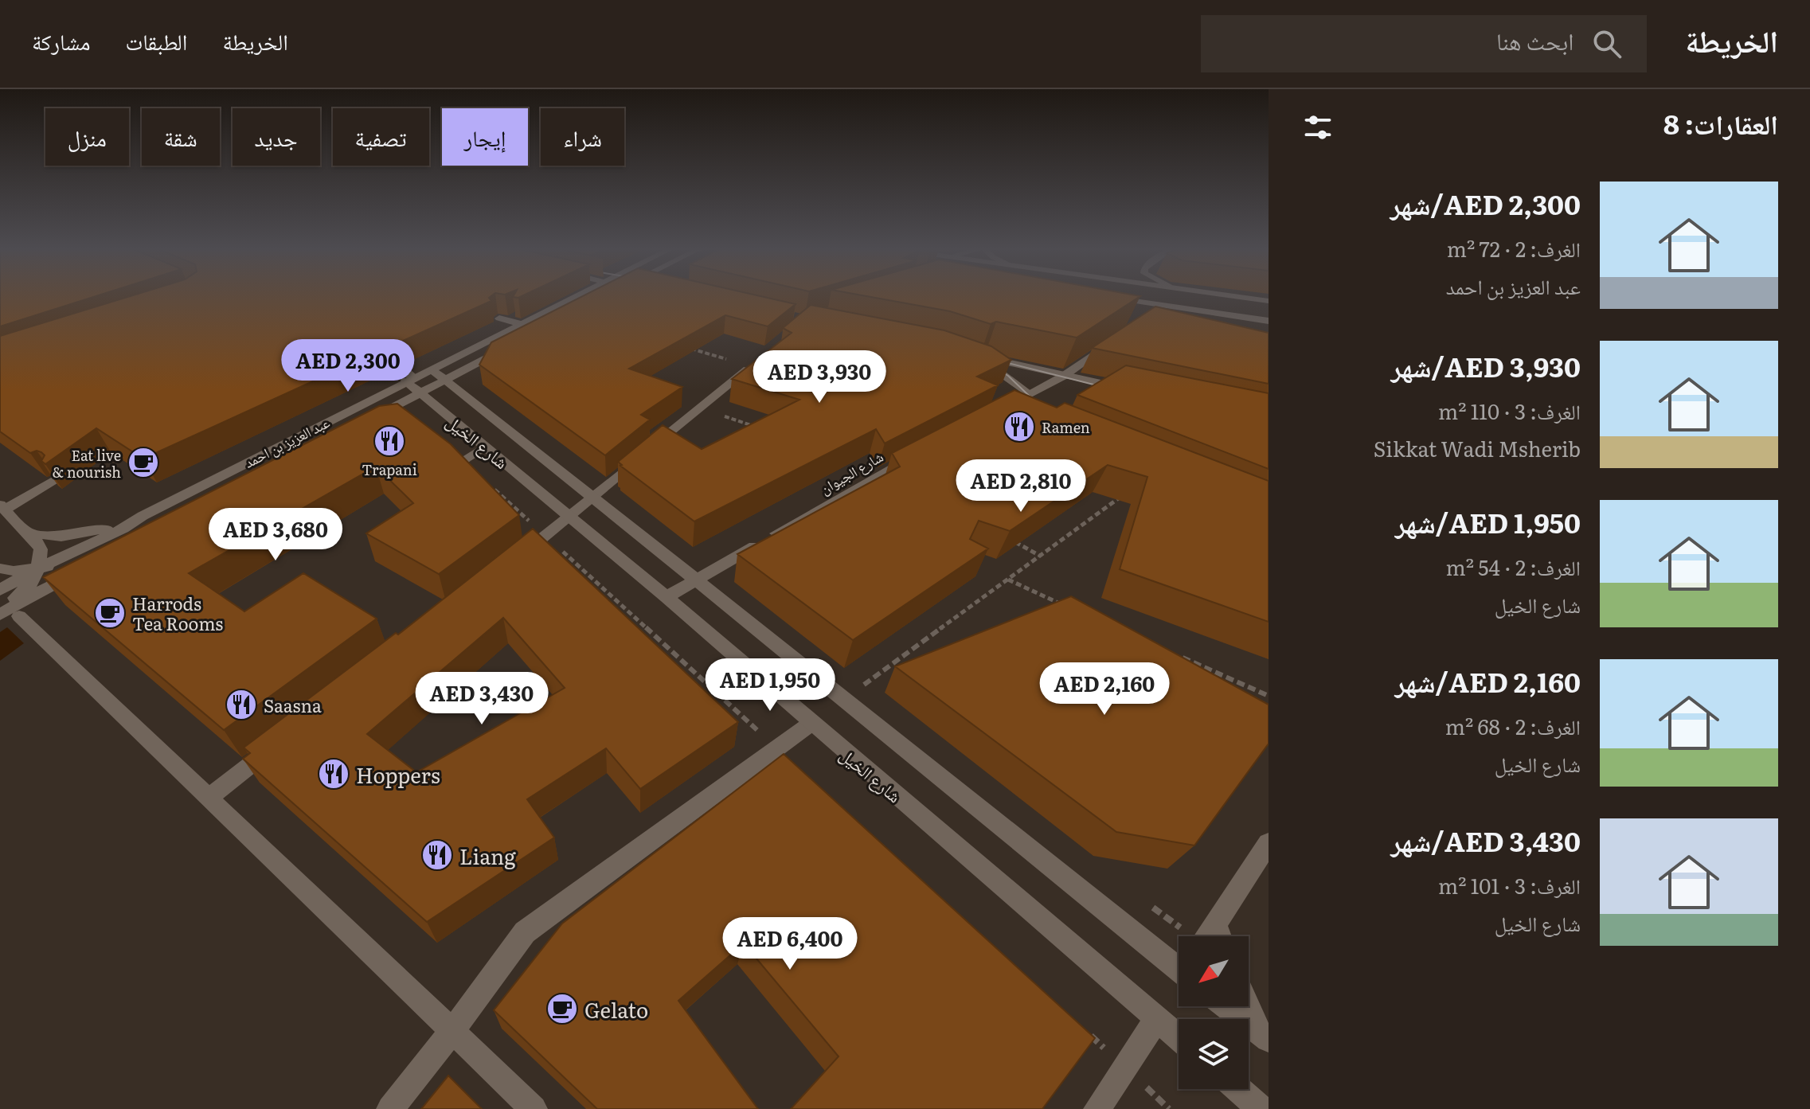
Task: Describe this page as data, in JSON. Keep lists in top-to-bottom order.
{
  "streets": {
    "street": ["شارع الخيل", "عبد العزيز بن احمد", "شارع الجيوان"]
  },
  "crossings": [
    ["شارع الخيل", "عبد العزيز بن احمد"],
    ["شارع الخيل", "شارع الجيوان"]
  ],
  "places": {
    "restaurant": [
      "Ramen",
      "Trapani",
      "Saasna",
      "Hoppers",
      "Liang"
    ],
    "cafe": ["Eat live & nourish", "Harrods Tea Rooms", "Gelato"]
  },
  "north": "bottom left",
  "page": {
    "header": "الخريطة",
    "search": "ابحث هنا",
    "nav": ["الخريطة", "الطبقات", "مشاركة"],
    "heading": "العقارات: 8",
    "chip": [
      "شراء",
      "إيجار",
      "تصفية",
      "جديد",
      "شقة",
      "منزل"
    ],
    "list": [
      {
        "name": "AED 2,300/شهر",
        "note": "الغرف: 2 · 72 m² · عبد العزيز بن احمد"
      },
      {
        "name": "AED 3,930/شهر",
        "note": "الغرف: 3 · 110 m² · Sikkat Wadi Msherib"
      },
      {
        "name": "AED 1,950/شهر",
        "note": "الغرف: 2 · 54 m² · شارع الخيل"
      },
      {
        "name": "AED 2,160/شهر",
        "note": "الغرف: 2 · 68 m² · شارع الخيل"
      },
      {
        "name": "AED 3,430/شهر",
        "note": "الغرف: 3 · 101 m² · شارع الخيل"
      }
    ],
    "price": [
      "AED 2,300",
      "AED 3,930",
      "AED 2,810",
      "AED 3,680",
      "AED 1,950",
      "AED 2,160",
      "AED 3,430",
      "AED 6,400"
    ]
  }
}
